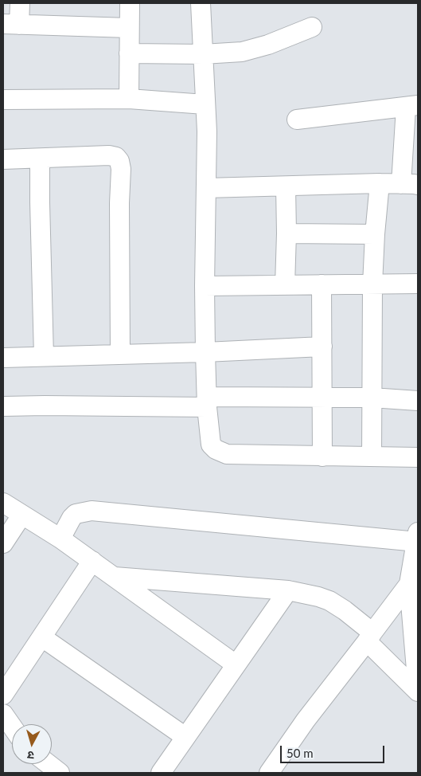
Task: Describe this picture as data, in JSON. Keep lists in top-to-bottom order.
{
  "scale_bar": "50 m",
  "north": "bottom"
}
